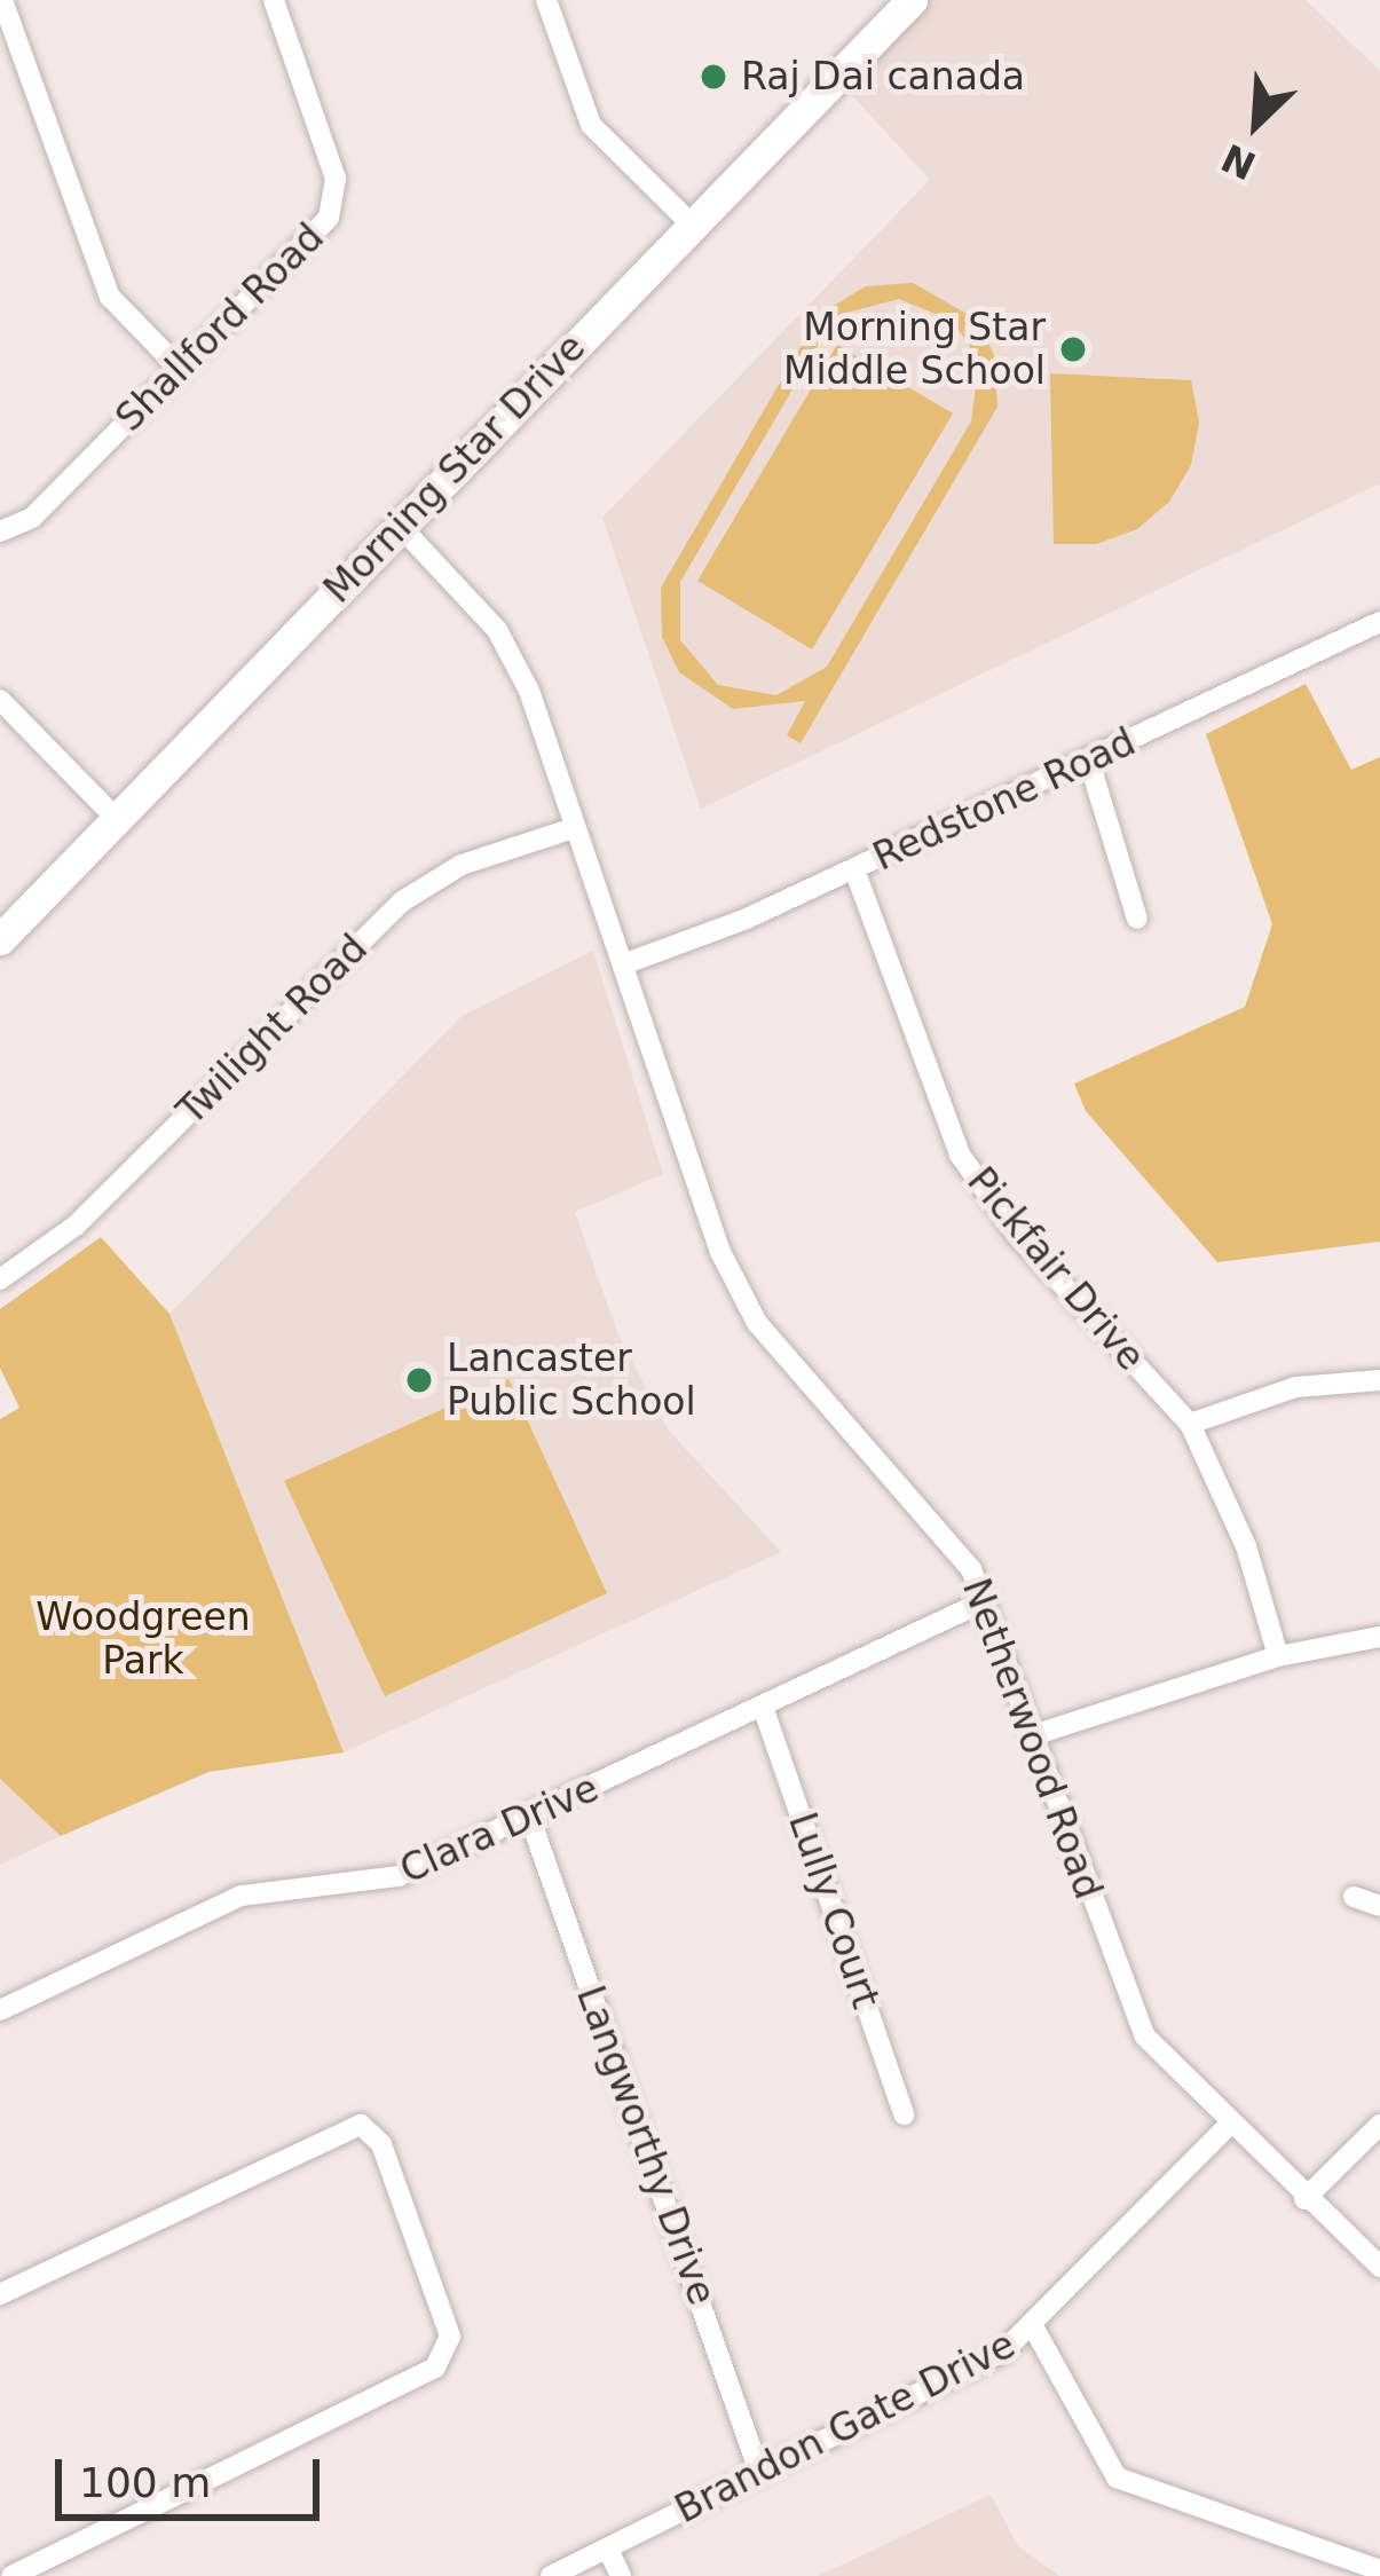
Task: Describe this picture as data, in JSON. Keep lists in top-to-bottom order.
{
  "streets": {
    "street": [
      "Shallford Road",
      "Morning Star Drive",
      "Redstone Road",
      "Twilight Road",
      "Pickfair Drive",
      "Netherwood Road",
      "Clara Drive",
      "Lully Court",
      "Langworthy Drive",
      "Brandon Gate Drive"
    ]
  },
  "crossings": [
    ["Morning Star Drive", "Netherwood Road"],
    ["Redstone Road", "Pickfair Drive"],
    ["Redstone Road", "Netherwood Road"],
    ["Twilight Road", "Netherwood Road"],
    ["Netherwood Road", "Clara Drive"],
    ["Netherwood Road", "Brandon Gate Drive"],
    ["Clara Drive", "Lully Court"],
    ["Clara Drive", "Langworthy Drive"],
    ["Langworthy Drive", "Brandon Gate Drive"]
  ],
  "parks": ["Woodgreen Park"],
  "places": ["Raj Dai canada", "Morning Star Middle School", "Lancaster Public School"],
  "scale_bar": "100 m",
  "north": "bottom left"
}
